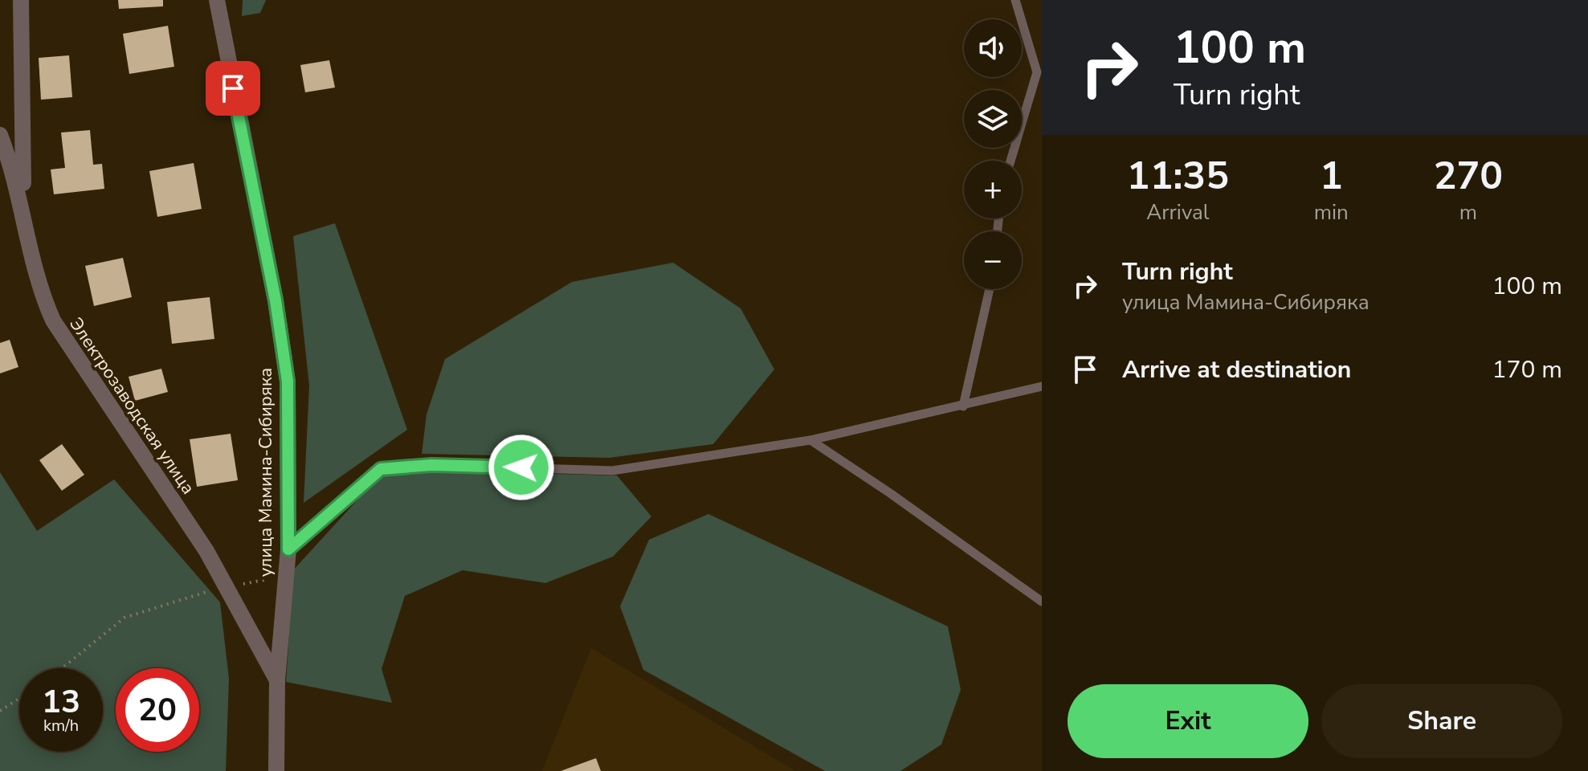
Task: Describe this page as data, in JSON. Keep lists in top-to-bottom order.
{
  "streets": {
    "street": ["Электрозаводская улица", "улица Мамина-Сибиряка"]
  },
  "crossings": [
    ["Электрозаводская улица", "улица Мамина-Сибиряка"]
  ],
  "page": {
    "turn": ["100 m", "Turn right"],
    "map_buttons": ["+", "−"],
    "eta": [
      "11:35",
      "Arrival",
      "1",
      "min",
      "270",
      "m"
    ],
    "list": [
      {
        "name": "Turn right",
        "note": "улица Мамина-Сибиряка",
        "value": "100 m"
      },
      {
        "name": "Arrive at destination",
        "value": "170 m"
      }
    ],
    "speed": "13 km/h",
    "limit": "20",
    "buttons": ["Exit", "Share"]
  }
}
